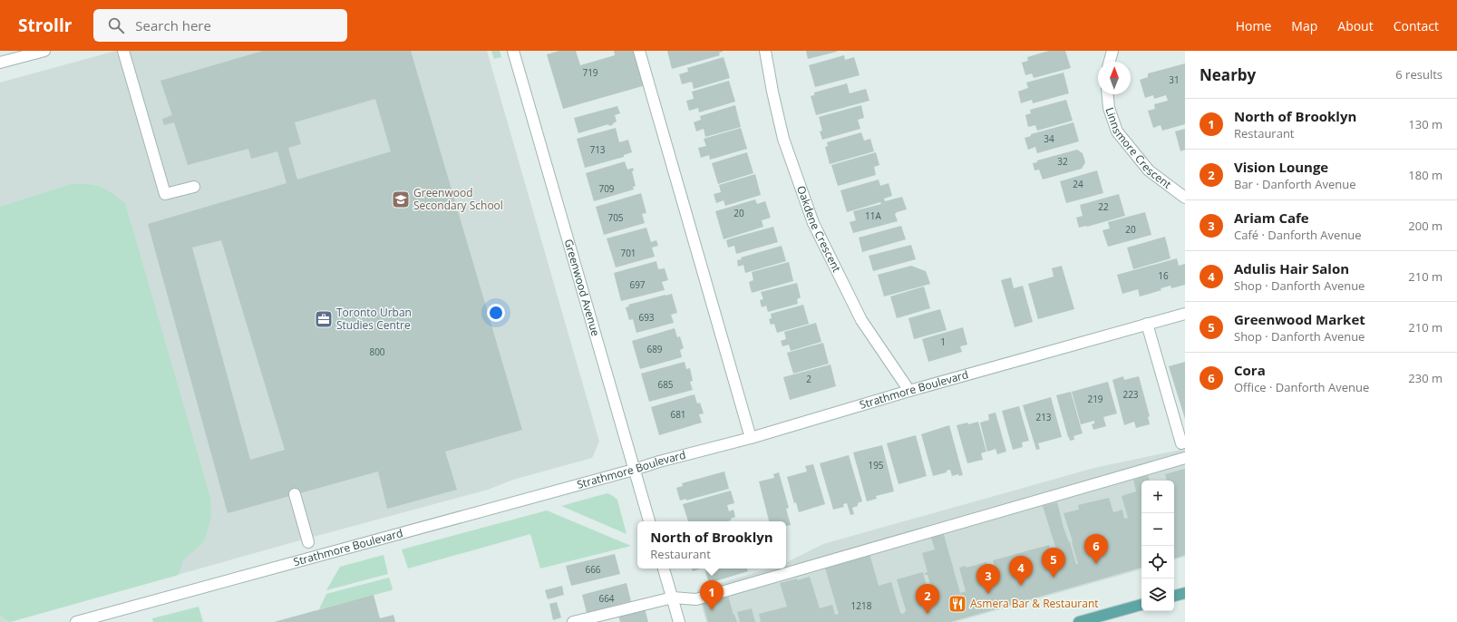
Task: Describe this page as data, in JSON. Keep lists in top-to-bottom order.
{
  "streets": {
    "street": [
      "Linnsmore Crescent",
      "Oakdene Crescent",
      "Greenwood Avenue",
      "Strathmore Boulevard"
    ]
  },
  "crossings": [
    ["Oakdene Crescent", "Strathmore Boulevard"],
    ["Greenwood Avenue", "Strathmore Boulevard"]
  ],
  "places": {
    "school or university": ["Greenwood Secondary School"],
    "office": ["Toronto Urban Studies Centre"],
    "restaurant": ["Asmera Bar & Restaurant"]
  },
  "house_numbers": [
    "719",
    "31",
    "34",
    "713",
    "32",
    "24",
    "709",
    "22",
    "20",
    "11A",
    "705",
    "20",
    "701",
    "16",
    "697",
    "693",
    "1",
    "689",
    "800",
    "2",
    "685",
    "223",
    "219",
    "681",
    "213",
    "195",
    "666",
    "664",
    "1218"
  ],
  "north": "top",
  "page": {
    "header": "Strollr",
    "search": "Search here",
    "nav": [
      "Home",
      "Map",
      "About",
      "Contact"
    ],
    "heading": ["Nearby", "6 results"],
    "list": [
      {
        "mark": "1",
        "name": "North of Brooklyn",
        "note": "Restaurant",
        "value": "130 m"
      },
      {
        "mark": "2",
        "name": "Vision Lounge",
        "note": "Bar · Danforth Avenue",
        "value": "180 m"
      },
      {
        "mark": "3",
        "name": "Ariam Cafe",
        "note": "Café · Danforth Avenue",
        "value": "200 m"
      },
      {
        "mark": "4",
        "name": "Adulis Hair Salon",
        "note": "Shop · Danforth Avenue",
        "value": "210 m"
      },
      {
        "mark": "5",
        "name": "Greenwood Market",
        "note": "Shop · Danforth Avenue",
        "value": "210 m"
      },
      {
        "mark": "6",
        "name": "Cora",
        "note": "Office · Danforth Avenue",
        "value": "230 m"
      }
    ],
    "map_buttons": ["+", "−"],
    "popup": ["North of Brooklyn", "Restaurant"],
    "pins": [
      "6",
      "5",
      "4",
      "3",
      "1",
      "2"
    ]
  }
}
